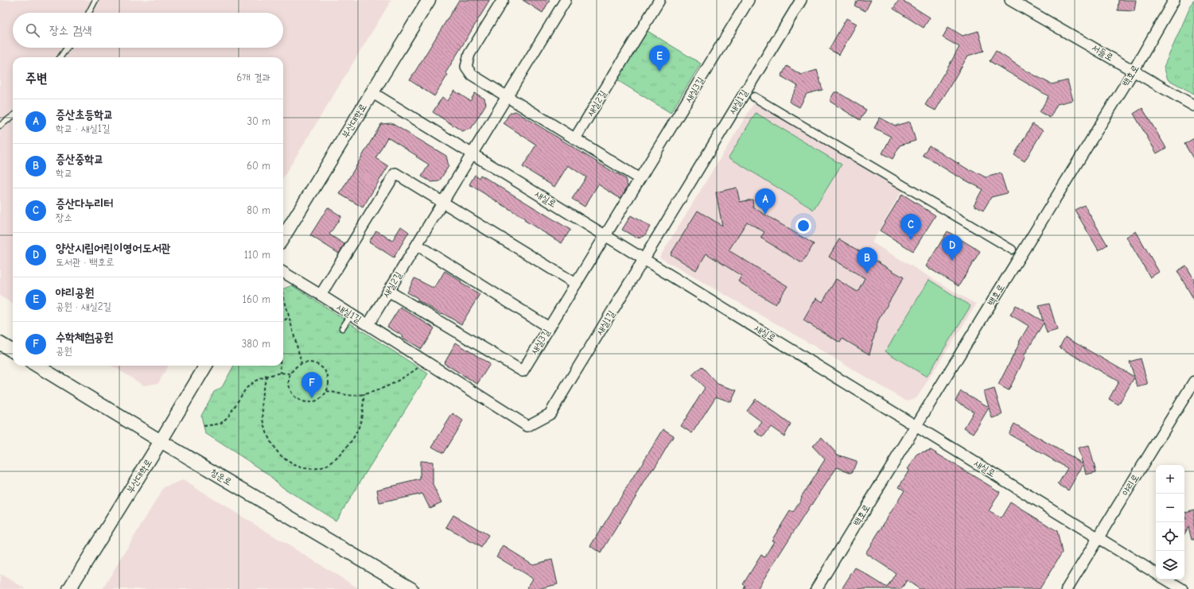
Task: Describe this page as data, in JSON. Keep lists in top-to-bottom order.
{
  "streets": {
    "street": [
      "서들로",
      "백호로",
      "새실3길",
      "새실1길",
      "새실2길",
      "부산대학로",
      "새실로",
      "청운로",
      "야리로"
    ]
  },
  "crossings": [
    ["서들로", "백호로"],
    ["백호로", "새실로"],
    ["새실3길", "새실2길"],
    ["새실3길", "새실로"],
    ["새실1길", "새실2길"],
    ["새실1길", "새실로"],
    ["새실2길", "새실로"],
    ["부산대학로", "새실로"],
    ["부산대학로", "청운로"],
    ["새실로", "야리로"]
  ],
  "page": {
    "search": "장소 검색",
    "pins": [
      "E",
      "A",
      "C",
      "D",
      "B",
      "F"
    ],
    "heading": ["주변", "6개 결과"],
    "list": [
      {
        "mark": "A",
        "name": "증산초등학교",
        "note": "학교 · 새실1길",
        "value": "30 m"
      },
      {
        "mark": "B",
        "name": "증산중학교",
        "note": "학교",
        "value": "60 m"
      },
      {
        "mark": "C",
        "name": "증산다누리터",
        "note": "장소",
        "value": "80 m"
      },
      {
        "mark": "D",
        "name": "양산시립어린이영어도서관",
        "note": "도서관 · 백호로",
        "value": "110 m"
      },
      {
        "mark": "E",
        "name": "야리공원",
        "note": "공원 · 새실2길",
        "value": "160 m"
      },
      {
        "mark": "F",
        "name": "수학체험공원",
        "note": "공원",
        "value": "380 m"
      }
    ],
    "map_buttons": ["+", "−"]
  }
}
